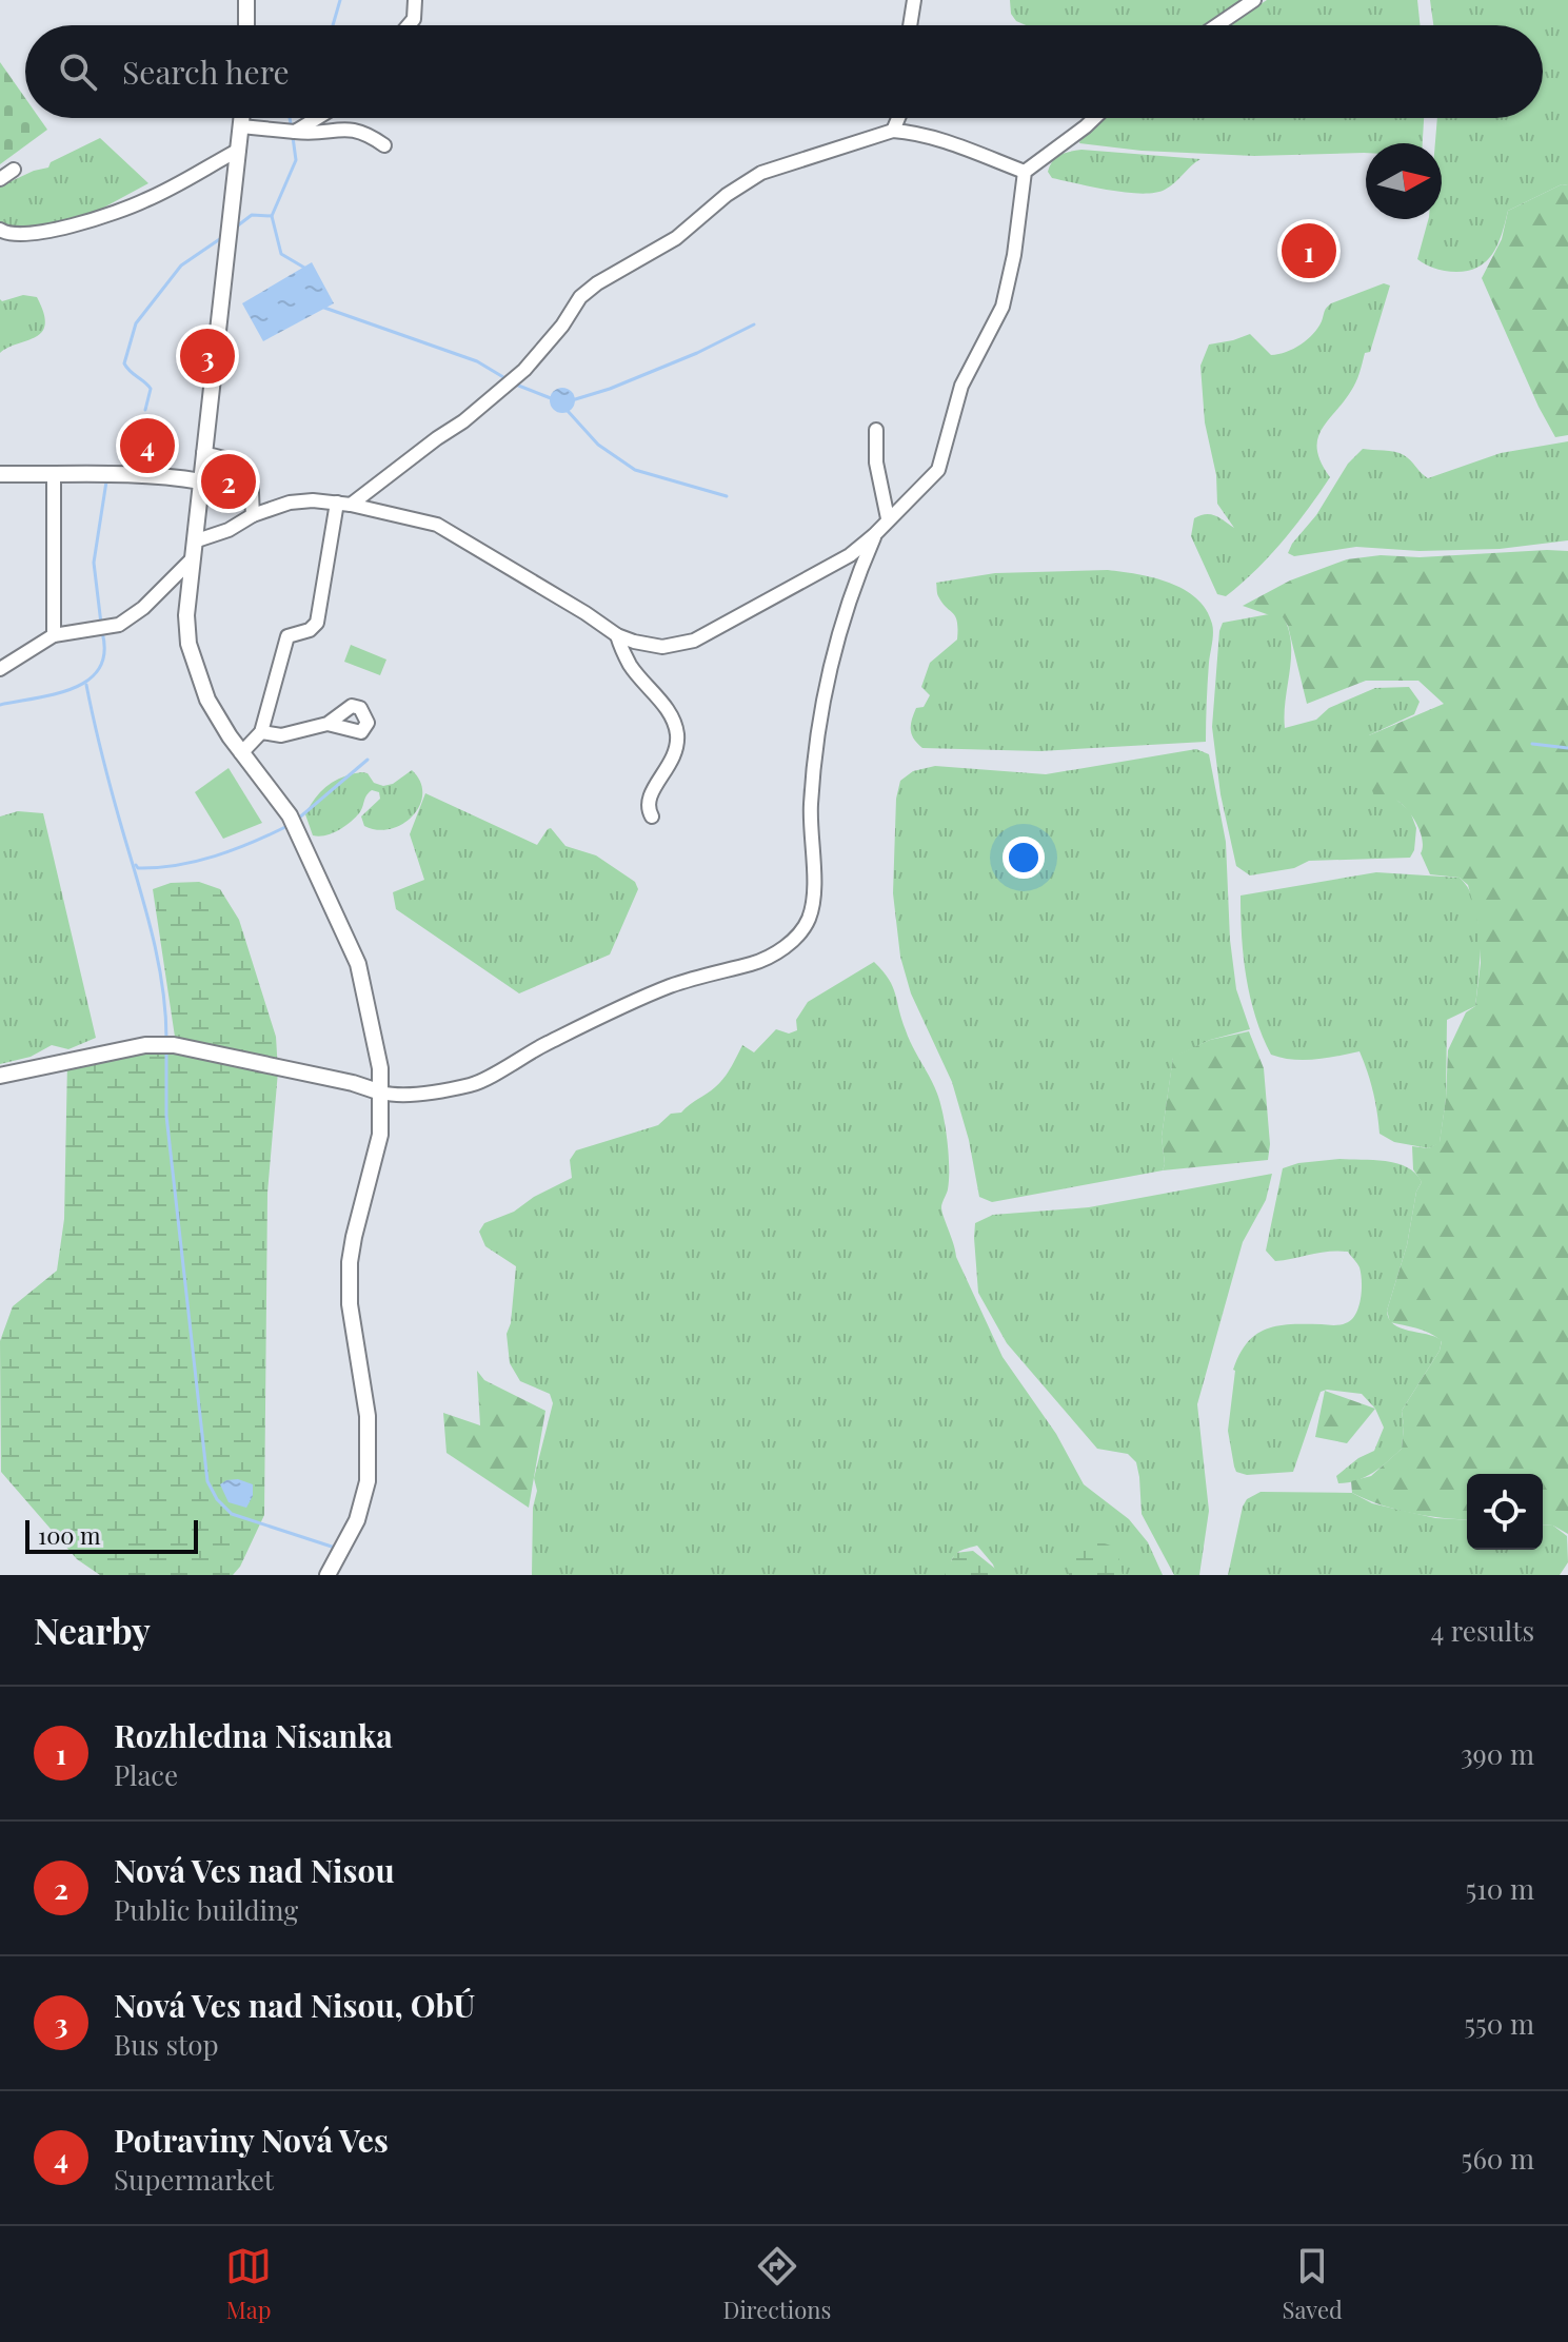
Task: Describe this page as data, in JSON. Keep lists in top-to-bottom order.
{
  "scale_bar": "100 m",
  "north": "right",
  "page": {
    "search": "Search here",
    "pins": [
      "1",
      "3",
      "4",
      "2"
    ],
    "scale": "100 m",
    "heading": ["Nearby", "4 results"],
    "list": [
      {
        "mark": "1",
        "name": "Rozhledna Nisanka",
        "note": "Place",
        "value": "390 m"
      },
      {
        "mark": "2",
        "name": "Nová Ves nad Nisou",
        "note": "Public building",
        "value": "510 m"
      },
      {
        "mark": "3",
        "name": "Nová Ves nad Nisou, ObÚ",
        "note": "Bus stop",
        "value": "550 m"
      },
      {
        "mark": "4",
        "name": "Potraviny Nová Ves",
        "note": "Supermarket",
        "value": "560 m"
      }
    ],
    "nav": ["Map", "Directions", "Saved"]
  }
}
